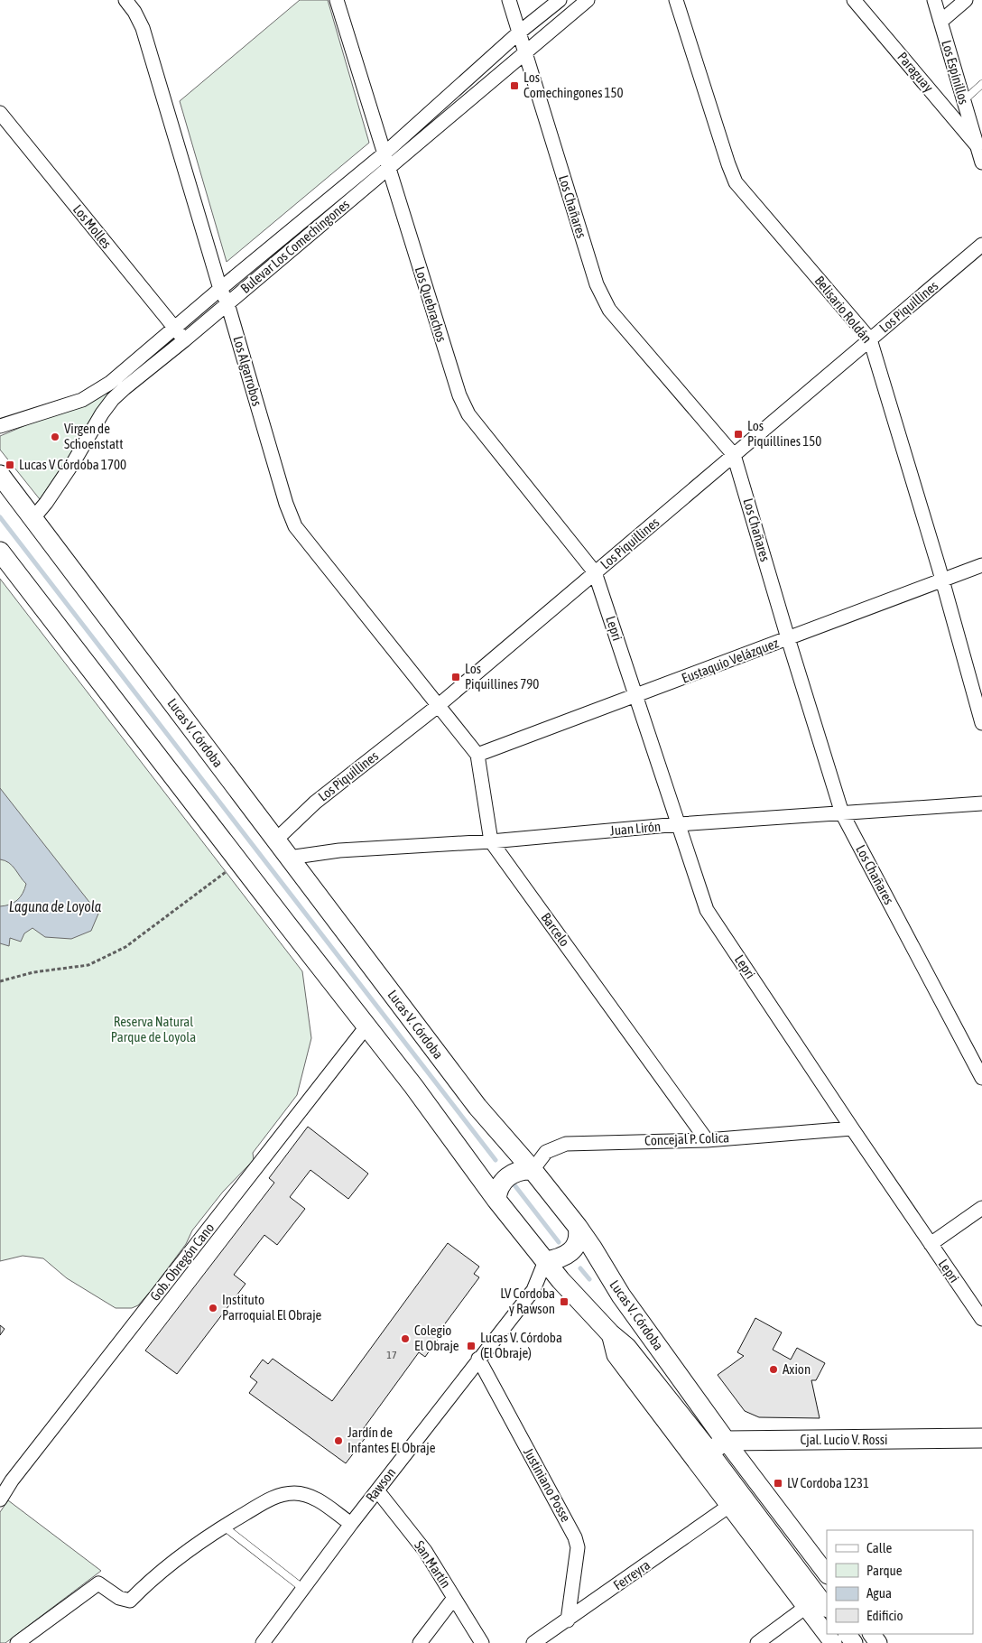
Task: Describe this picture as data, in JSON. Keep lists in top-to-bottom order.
{
  "streets": {
    "main road": ["Lucas V. Córdoba", "Cjal. Lucio V. Rossi"],
    "street": [
      "Paraguay",
      "Los Espinillos",
      "Los Chañares",
      "Los Molles",
      "Bulevar Los Comechingones",
      "Los Quebrachos",
      "Los Piquillines",
      "Belisario Roldán",
      "Los Algarrobos",
      "Lepri",
      "Eustaquio Velázquez",
      "Juan Lirón",
      "Barcelo",
      "Concejal P. Colica",
      "Gob. Obregón Cano",
      "Rawson",
      "Justiniano Posse",
      "San Martín",
      "Ferreyra"
    ]
  },
  "crossings": [
    ["Paraguay", "Los Espinillos"],
    ["Los Chañares", "Bulevar Los Comechingones"],
    ["Los Chañares", "Los Piquillines"],
    ["Los Chañares", "Eustaquio Velázquez"],
    ["Los Chañares", "Juan Lirón"],
    ["Los Molles", "Bulevar Los Comechingones"],
    ["Bulevar Los Comechingones", "Los Quebrachos"],
    ["Bulevar Los Comechingones", "Los Algarrobos"],
    ["Bulevar Los Comechingones", "Lucas V. Córdoba"],
    ["Los Quebrachos", "Los Piquillines"],
    ["Los Quebrachos", "Lepri"],
    ["Los Piquillines", "Belisario Roldán"],
    ["Los Piquillines", "Los Algarrobos"],
    ["Los Piquillines", "Lepri"],
    ["Los Piquillines", "Lucas V. Córdoba"],
    ["Belisario Roldán", "Eustaquio Velázquez"],
    ["Lepri", "Eustaquio Velázquez"],
    ["Lepri", "Juan Lirón"],
    ["Lepri", "Concejal P. Colica"],
    ["Eustaquio Velázquez", "Barcelo"],
    ["Lucas V. Córdoba", "Juan Lirón"],
    ["Lucas V. Córdoba", "Concejal P. Colica"],
    ["Lucas V. Córdoba", "Gob. Obregón Cano"],
    ["Lucas V. Córdoba", "Cjal. Lucio V. Rossi"],
    ["Lucas V. Córdoba", "Rawson"],
    ["Lucas V. Córdoba", "Ferreyra"],
    ["Juan Lirón", "Barcelo"],
    ["Barcelo", "Concejal P. Colica"],
    ["Rawson", "Justiniano Posse"],
    ["Rawson", "San Martín"],
    ["Justiniano Posse", "Ferreyra"]
  ],
  "water": ["Laguna de Loyola"],
  "parks": ["Reserva Natural Parque de Loyola"],
  "places": {
    "transit": [
      "Los Comechingones 150",
      "Los Piquillines 150",
      "Lucas V Córdoba 1700",
      "Los Piquillines 790",
      "LV Cordoba y Rawson",
      "Lucas V. Córdoba (El Obraje)",
      "LV Cordoba 1231"
    ],
    "other": [
      "Virgen de Schoenstatt",
      "Instituto Parroquial El Obraje",
      "Colegio El Obraje",
      "Axion",
      "Jardín de Infantes El Obraje"
    ]
  },
  "house_numbers": ["17"],
  "legend": [
    "Calle",
    "Parque",
    "Agua",
    "Edificio"
  ]
}
